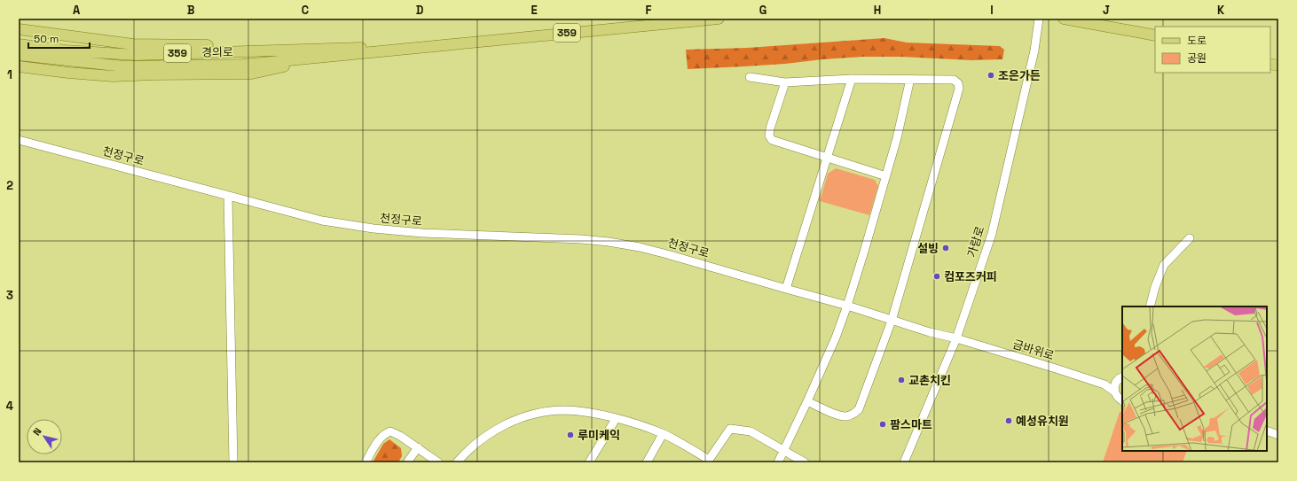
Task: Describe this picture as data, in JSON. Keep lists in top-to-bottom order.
{
  "streets": {
    "main road": ["359", "경의로"],
    "street": ["천정구로", "가람로", "금바위로"]
  },
  "crossings": [
    ["천정구로", "금바위로"],
    ["가람로", "금바위로"]
  ],
  "places": [
    "조은가든",
    "설빙",
    "컴포즈커피",
    "교촌치킨",
    "예성유치원",
    "팜스마트",
    "루미케익"
  ],
  "legend": ["도로", "공원"],
  "scale_bar": "50 m",
  "north": "top left",
  "grid": {
    "columns": [
      "A",
      "B",
      "C",
      "D",
      "E",
      "F",
      "G",
      "H",
      "I",
      "J",
      "K"
    ],
    "rows": [
      "1",
      "2",
      "3",
      "4"
    ]
  }
}
